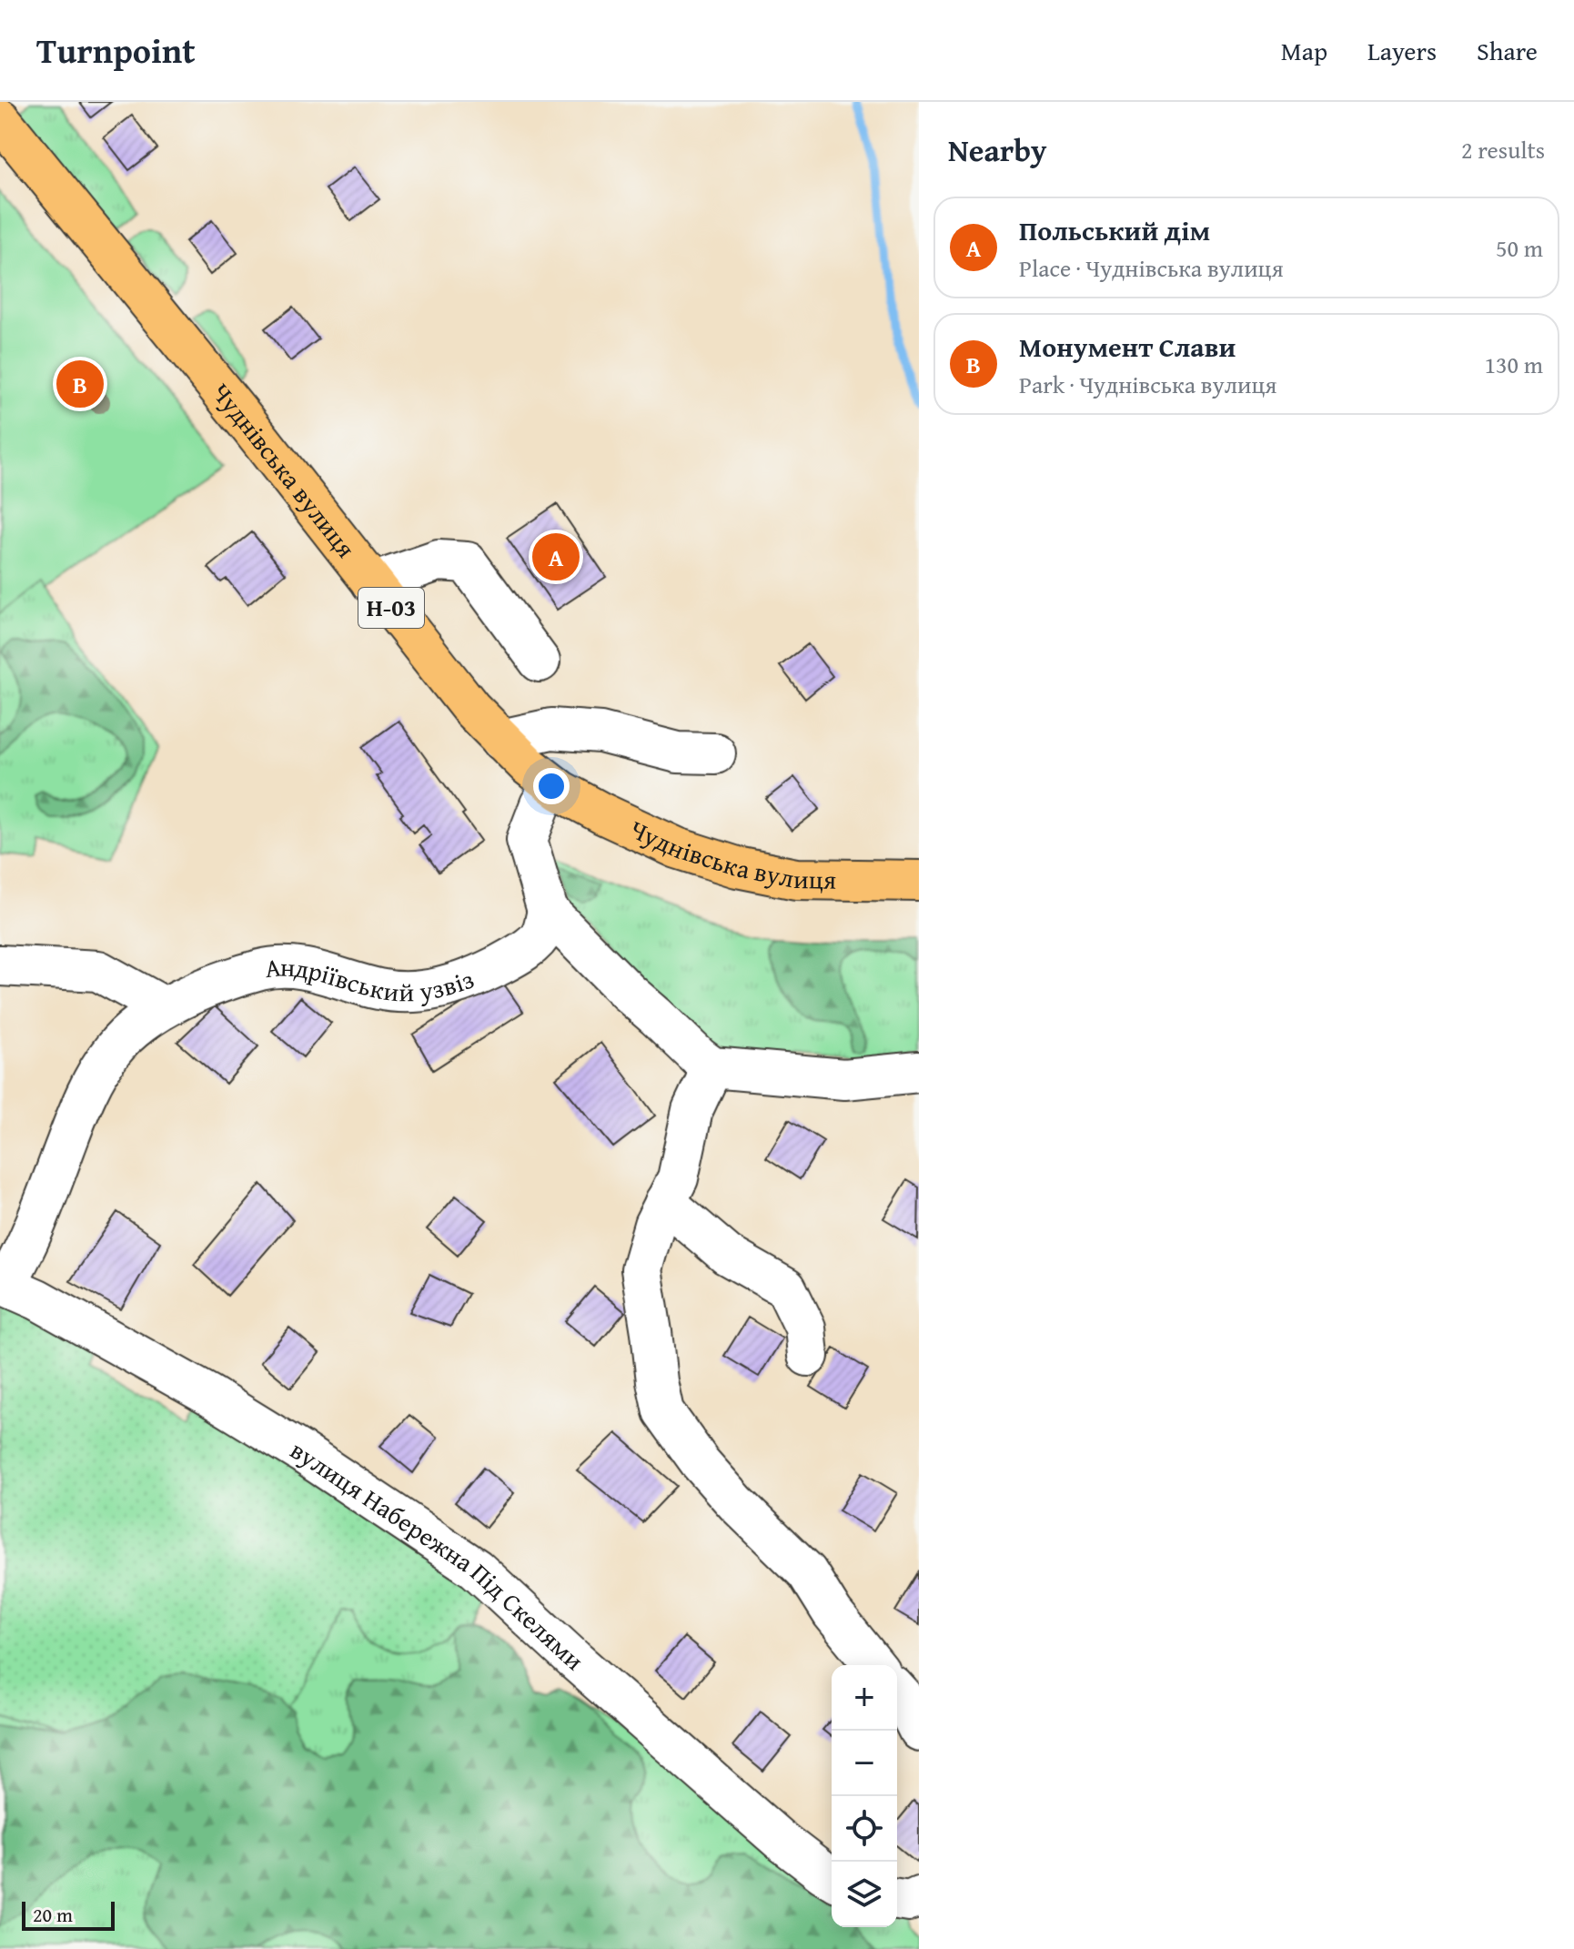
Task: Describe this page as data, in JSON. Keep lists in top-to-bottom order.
{
  "streets": {
    "main road": ["Чуднівська вулиця", "Н-03"],
    "street": ["Андріївський узвіз", "вулиця Набережна Під Скелями"]
  },
  "crossings": [
    ["Андріївський узвіз", "вулиця Набережна Під Скелями"]
  ],
  "scale_bar": "20 m",
  "page": {
    "header": "Turnpoint",
    "nav": ["Map", "Layers", "Share"],
    "heading": ["Nearby", "2 results"],
    "list": [
      {
        "mark": "A",
        "name": "Польський дім",
        "note": "Place · Чуднівська вулиця",
        "value": "50 m"
      },
      {
        "mark": "B",
        "name": "Монумент Слави",
        "note": "Park · Чуднівська вулиця",
        "value": "130 m"
      }
    ],
    "pins": ["B", "A"],
    "map_buttons": ["+", "−"],
    "scale": "20 m"
  }
}
